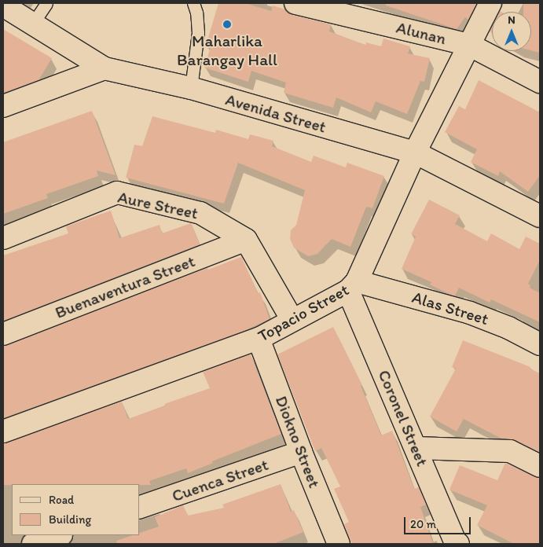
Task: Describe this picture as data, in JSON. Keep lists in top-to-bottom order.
{
  "streets": {
    "street": [
      "Alunan",
      "Avenida Street",
      "Aure Street",
      "Buenaventura Street",
      "Alas Street",
      "Topacio Street",
      "Coronel Street",
      "Diokno Street",
      "Cuenca Street"
    ]
  },
  "crossings": [
    ["Alunan", "Topacio Street"],
    ["Avenida Street", "Topacio Street"],
    ["Aure Street", "Buenaventura Street"],
    ["Alas Street", "Topacio Street"],
    ["Alas Street", "Coronel Street"],
    ["Topacio Street", "Coronel Street"],
    ["Topacio Street", "Diokno Street"],
    ["Diokno Street", "Cuenca Street"]
  ],
  "places": ["Maharlika Barangay Hall"],
  "legend": ["Road", "Building"],
  "scale_bar": "20 m",
  "north": "top"
}
